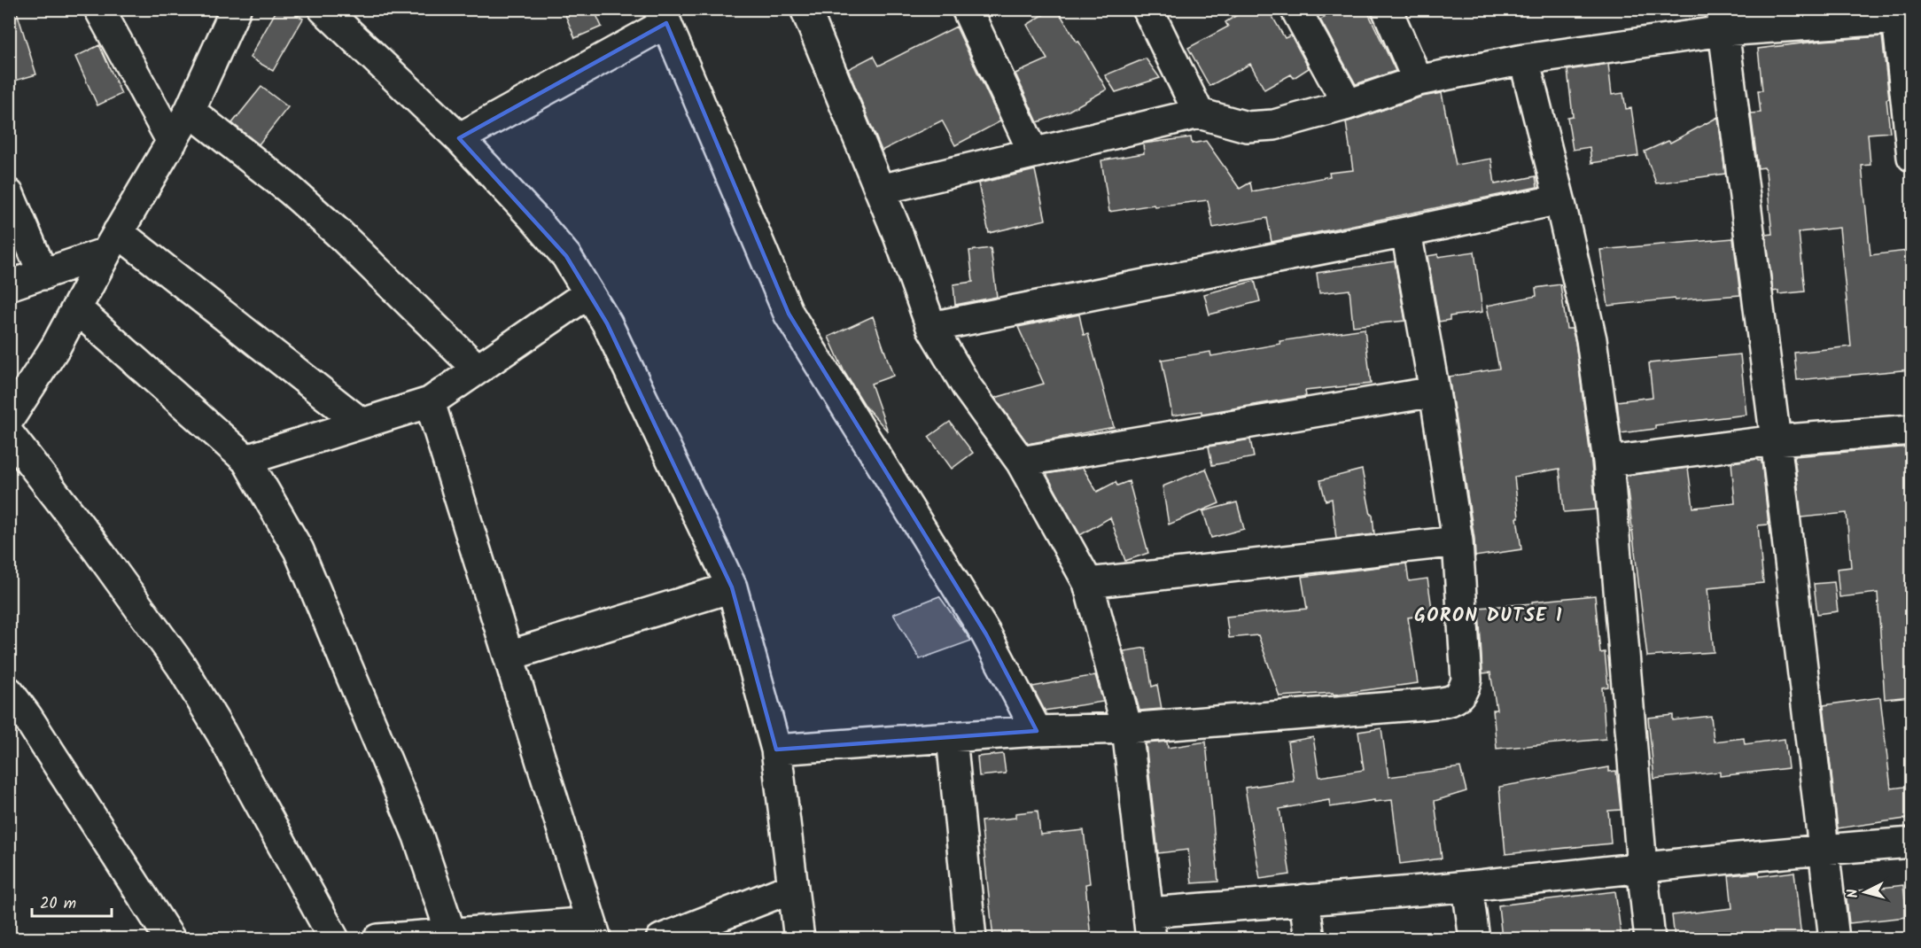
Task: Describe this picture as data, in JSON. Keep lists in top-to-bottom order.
{
  "districts": ["GORON DUTSE 1"],
  "scale_bar": "20 m",
  "north": "left"
}
